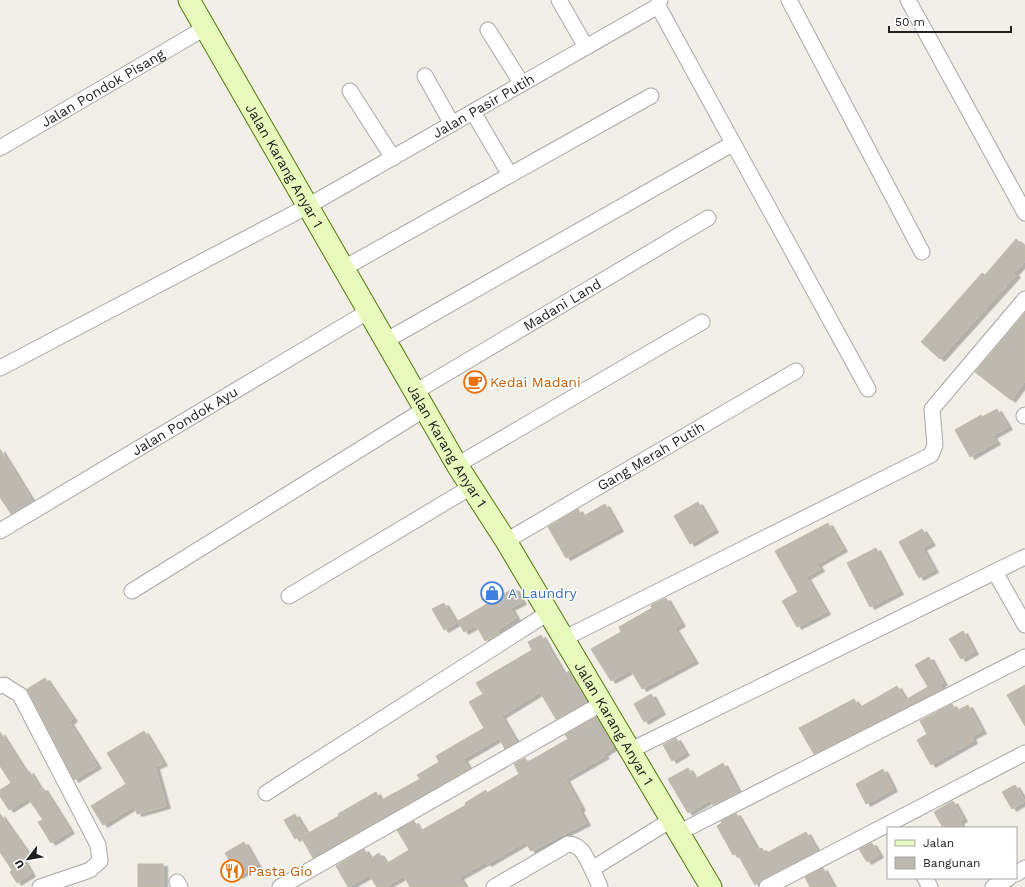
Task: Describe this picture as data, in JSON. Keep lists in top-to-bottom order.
{
  "streets": {
    "main road": ["Jalan Karang Anyar 1"],
    "street": [
      "Jalan Pondok Pisang",
      "Jalan Pasir Putih",
      "Madani Land",
      "Jalan Pondok Ayu",
      "Gang Merah Putih"
    ]
  },
  "crossings": [
    ["Jalan Pondok Pisang", "Jalan Karang Anyar 1"],
    ["Jalan Pasir Putih", "Jalan Karang Anyar 1"],
    ["Jalan Karang Anyar 1", "Madani Land"],
    ["Jalan Karang Anyar 1", "Jalan Pondok Ayu"],
    ["Jalan Karang Anyar 1", "Gang Merah Putih"]
  ],
  "places": {
    "cafe": ["Kedai Madani"],
    "shop": ["A Laundry"],
    "restaurant": ["Pasta Gio"]
  },
  "legend": ["Jalan", "Bangunan"],
  "scale_bar": "50 m",
  "north": "bottom left"
}
